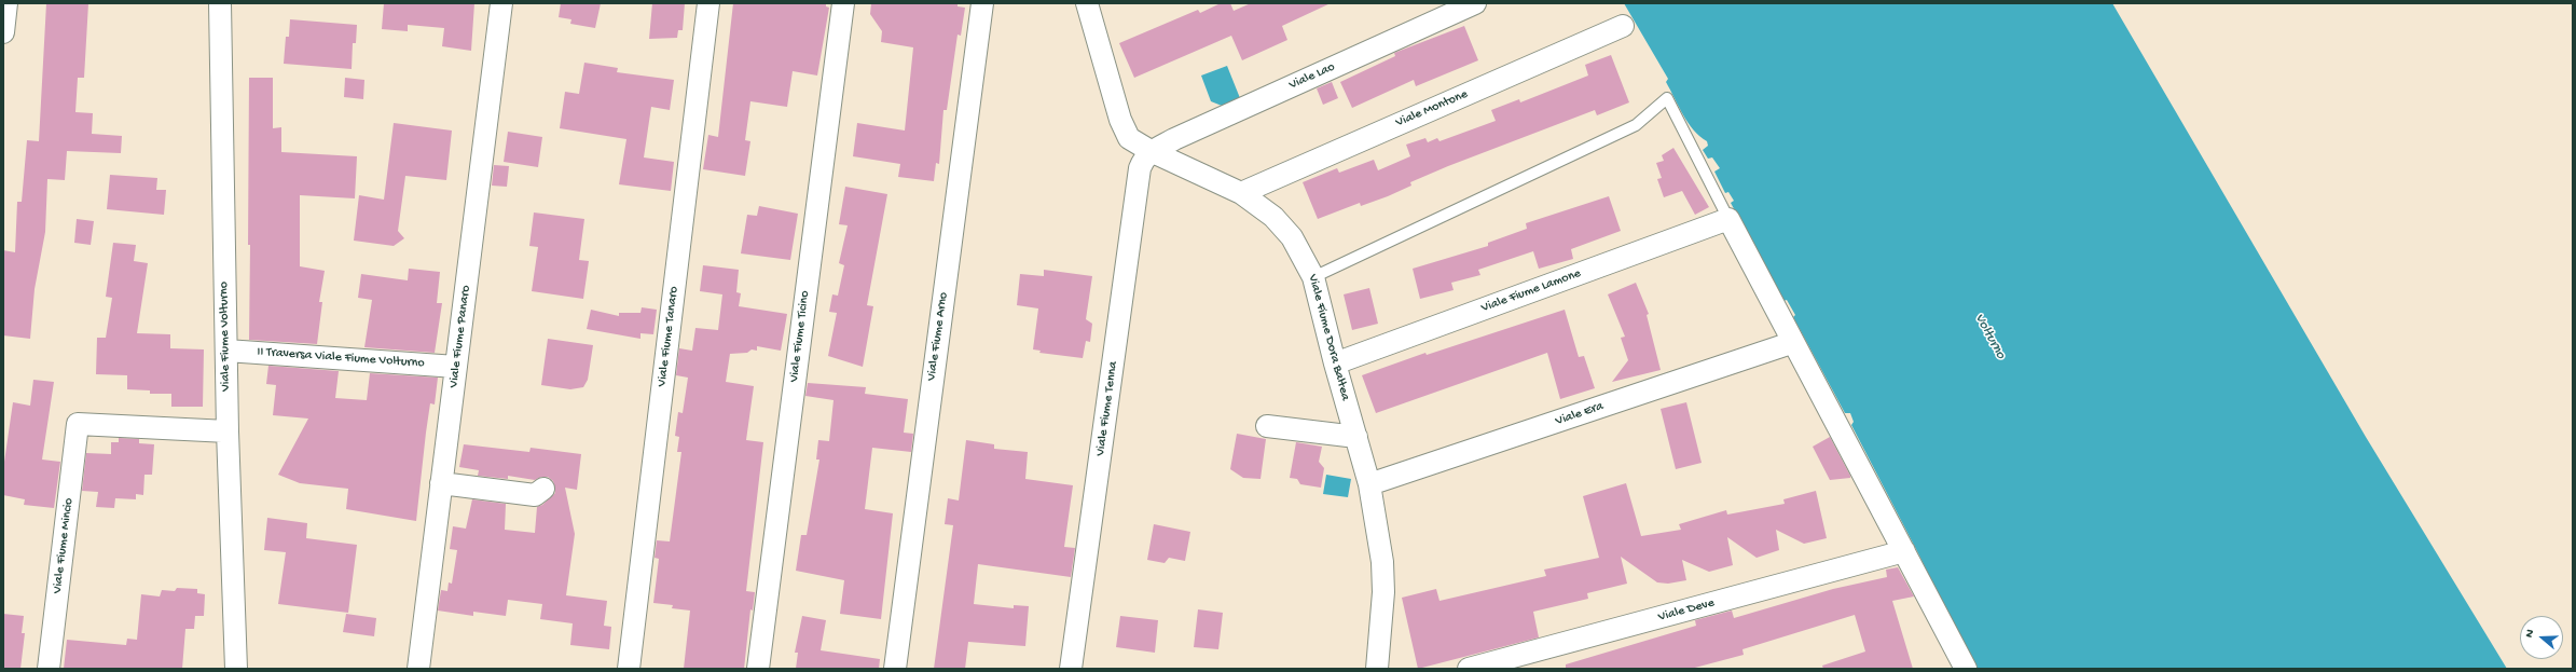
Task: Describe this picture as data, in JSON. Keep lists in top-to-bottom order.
{
  "streets": {
    "street": [
      "Viale Lao",
      "Viale Montone",
      "Viale Fiume Lamone",
      "Viale Fiume Volturno",
      "Viale Fiume Panaro",
      "Viale Fiume Tanaro",
      "Viale Fiume Ticino",
      "Viale Fiume Arno",
      "Viale Fiume Dora Baltea",
      "II Traversa Viale Fiume Volturno",
      "Viale Fiume Tenna",
      "Viale Era",
      "Viale Fiume Mincio",
      "Viale Deve"
    ]
  },
  "crossings": [
    ["Viale Lao", "Viale Fiume Dora Baltea"],
    ["Viale Lao", "Viale Fiume Tenna"],
    ["Viale Montone", "Viale Fiume Dora Baltea"],
    ["Viale Fiume Lamone", "Viale Fiume Dora Baltea"],
    ["Viale Fiume Volturno", "II Traversa Viale Fiume Volturno"],
    ["Viale Fiume Volturno", "Viale Fiume Mincio"],
    ["Viale Fiume Panaro", "II Traversa Viale Fiume Volturno"],
    ["Viale Fiume Dora Baltea", "Viale Fiume Tenna"],
    ["Viale Fiume Dora Baltea", "Viale Era"]
  ],
  "water": ["Volturno"],
  "north": "left"
}
